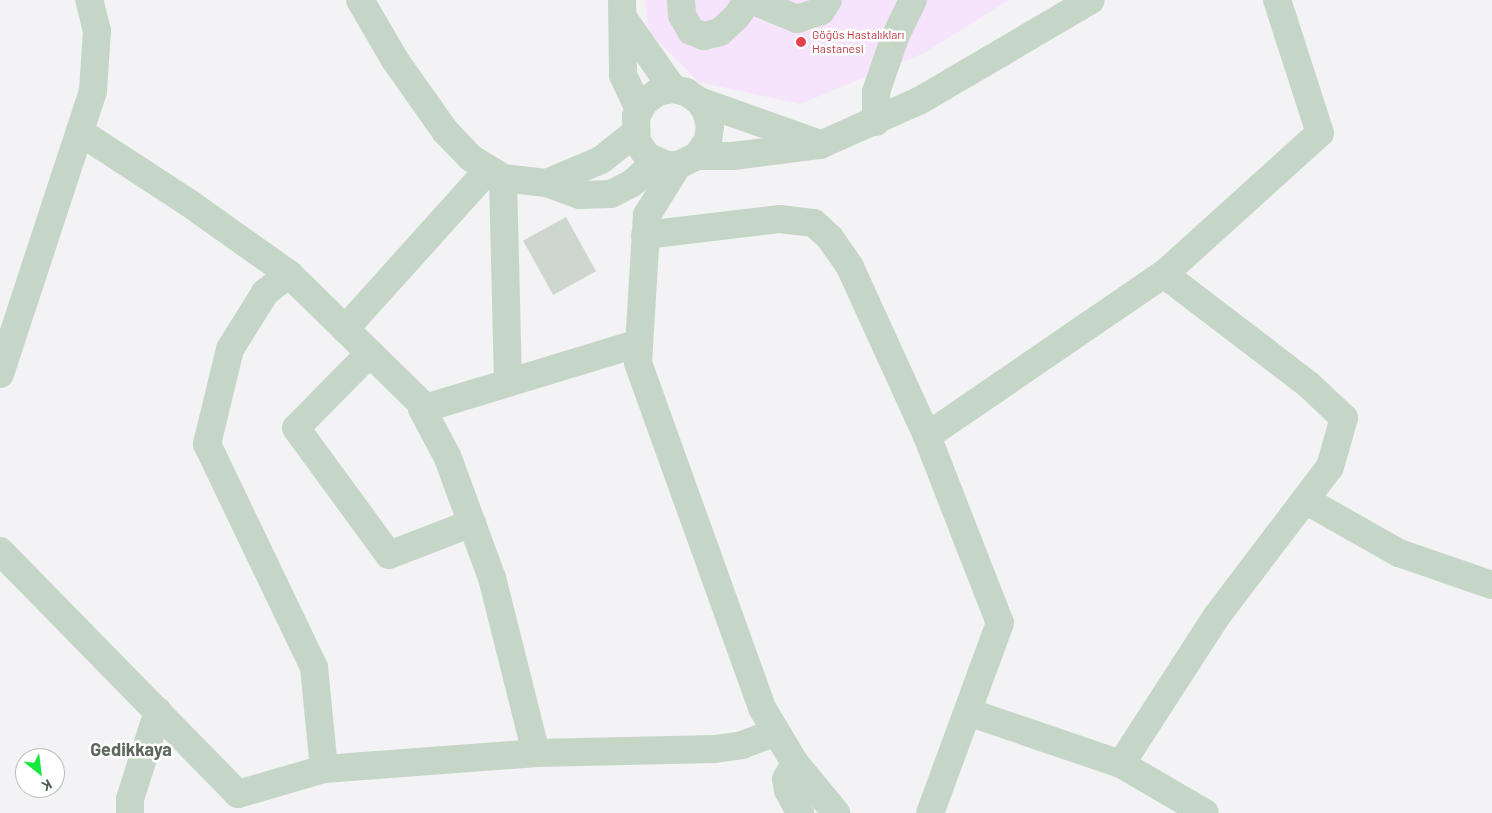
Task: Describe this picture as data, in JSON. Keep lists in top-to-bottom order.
{
  "districts": ["Gedikkaya"],
  "places": ["Göğüs Hastalıkları Hastanesi"],
  "north": "bottom right"
}
